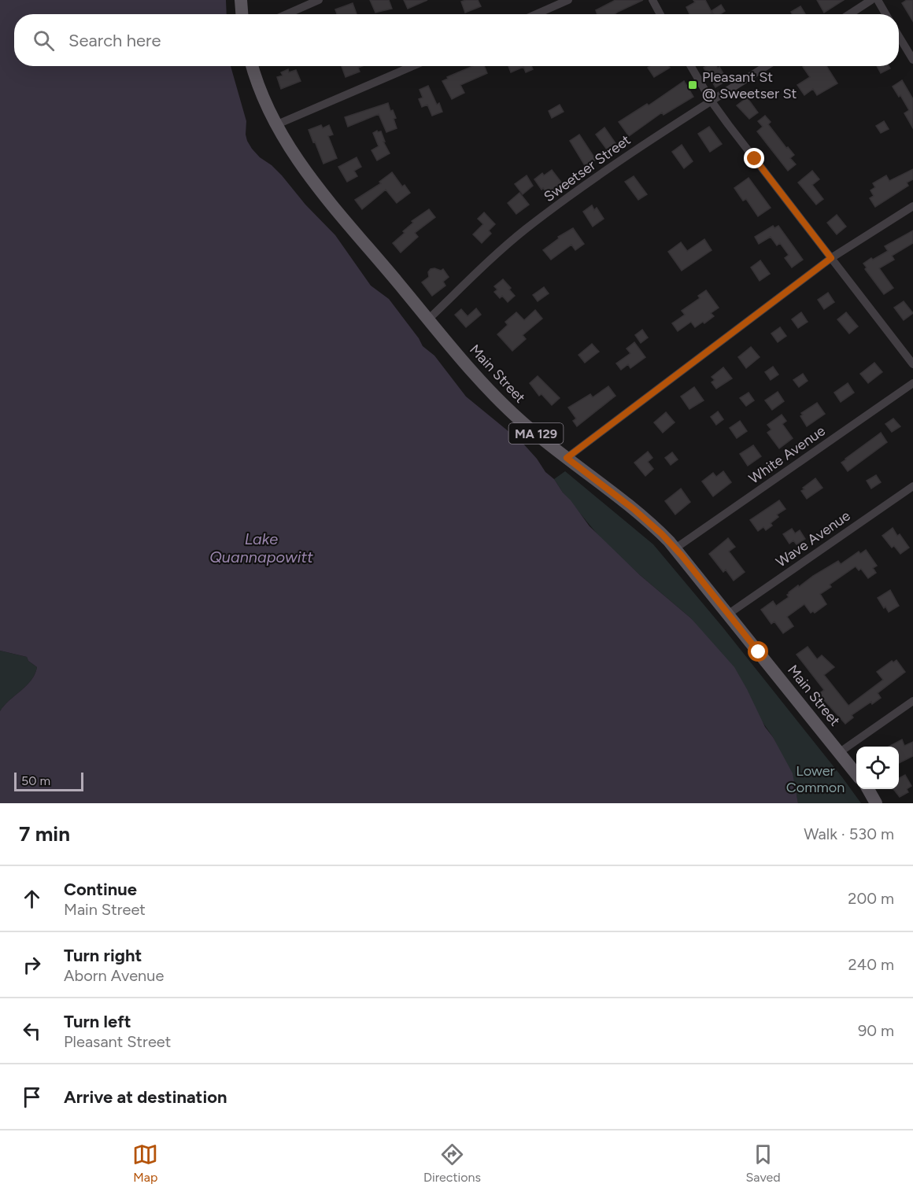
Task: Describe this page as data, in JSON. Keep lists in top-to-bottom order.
{
  "streets": {
    "main road": ["Main Street", "MA 129"],
    "street": ["Sweetser Street", "White Avenue", "Wave Avenue"]
  },
  "crossings": [
    ["Sweetser Street", "Main Street"],
    ["Main Street", "White Avenue"],
    ["Main Street", "Wave Avenue"]
  ],
  "water": ["Lake Quannapowitt"],
  "parks": ["Lower Common"],
  "places": {
    "transit": ["Pleasant St @ Sweetser St"]
  },
  "scale_bar": "50 m",
  "page": {
    "search": "Search here",
    "scale": "50 m",
    "heading": ["7 min", "Walk · 530 m"],
    "list": [
      ["Continue", "Main Street", "200 m"],
      ["Turn right", "Aborn Avenue", "240 m"],
      ["Turn left", "Pleasant Street", "90 m"],
      "Arrive at destination"
    ],
    "nav": ["Map", "Directions", "Saved"]
  }
}
